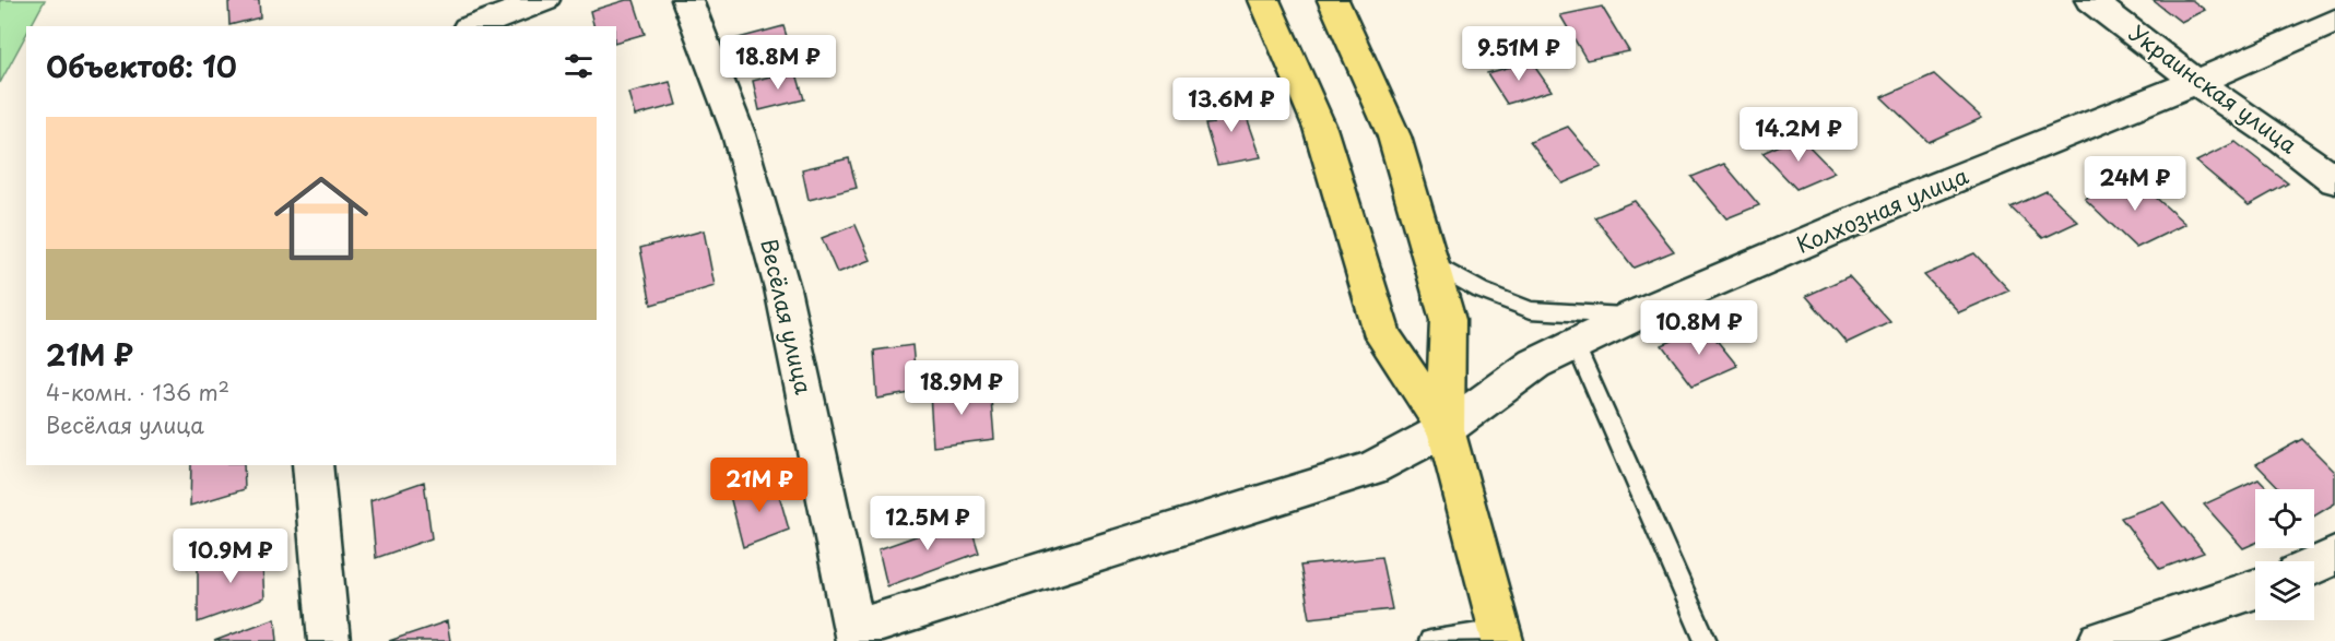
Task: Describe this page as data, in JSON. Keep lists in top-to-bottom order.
{
  "streets": {
    "street": ["Украинская улица", "Колхозная улица", "Весёлая улица"]
  },
  "crossings": [
    ["Украинская улица", "Колхозная улица"],
    ["Колхозная улица", "Весёлая улица"]
  ],
  "page": {
    "price": [
      "9.51M ₽",
      "18.8M ₽",
      "13.6M ₽",
      "14.2M ₽",
      "24M ₽",
      "10.8M ₽",
      "18.9M ₽",
      "21M ₽",
      "12.5M ₽",
      "10.9M ₽"
    ],
    "heading": "Объектов: 10",
    "list": [
      {
        "name": "21M ₽",
        "note": "4-комн. · 136 m² · Весёлая улица"
      }
    ]
  }
}
